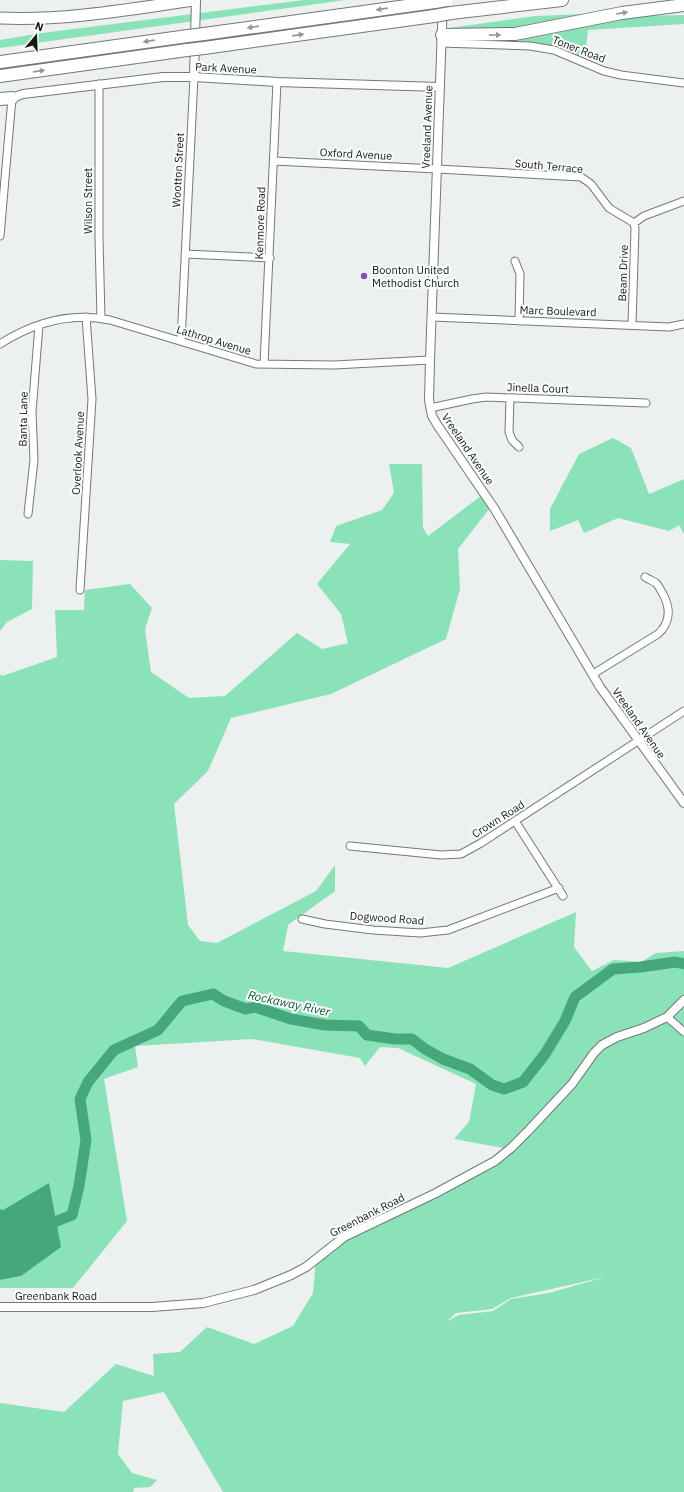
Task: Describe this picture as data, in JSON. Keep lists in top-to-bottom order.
{
  "streets": {
    "street": [
      "Toner Road",
      "Park Avenue",
      "Vreeland Avenue",
      "Oxford Avenue",
      "South Terrace",
      "Wootton Street",
      "Wilson Street",
      "Kenmore Road",
      "Beam Drive",
      "Marc Boulevard",
      "Lathrop Avenue",
      "Jinella Court",
      "Banta Lane",
      "Overlook Avenue",
      "Crown Road",
      "Dogwood Road",
      "Greenbank Road"
    ]
  },
  "crossings": [
    ["Toner Road", "Vreeland Avenue"],
    ["Park Avenue", "Vreeland Avenue"],
    ["Park Avenue", "Wootton Street"],
    ["Park Avenue", "Wilson Street"],
    ["Park Avenue", "Kenmore Road"],
    ["Vreeland Avenue", "Oxford Avenue"],
    ["Vreeland Avenue", "South Terrace"],
    ["Vreeland Avenue", "Marc Boulevard"],
    ["Vreeland Avenue", "Lathrop Avenue"],
    ["Vreeland Avenue", "Jinella Court"],
    ["Vreeland Avenue", "Crown Road"],
    ["Oxford Avenue", "South Terrace"],
    ["Oxford Avenue", "Kenmore Road"],
    ["South Terrace", "Beam Drive"],
    ["Wootton Street", "Lathrop Avenue"],
    ["Wilson Street", "Lathrop Avenue"],
    ["Kenmore Road", "Lathrop Avenue"],
    ["Beam Drive", "Marc Boulevard"],
    ["Lathrop Avenue", "Banta Lane"],
    ["Lathrop Avenue", "Overlook Avenue"]
  ],
  "water": ["Rockaway River"],
  "places": ["Boonton United Methodist Church"],
  "north": "top"
}
